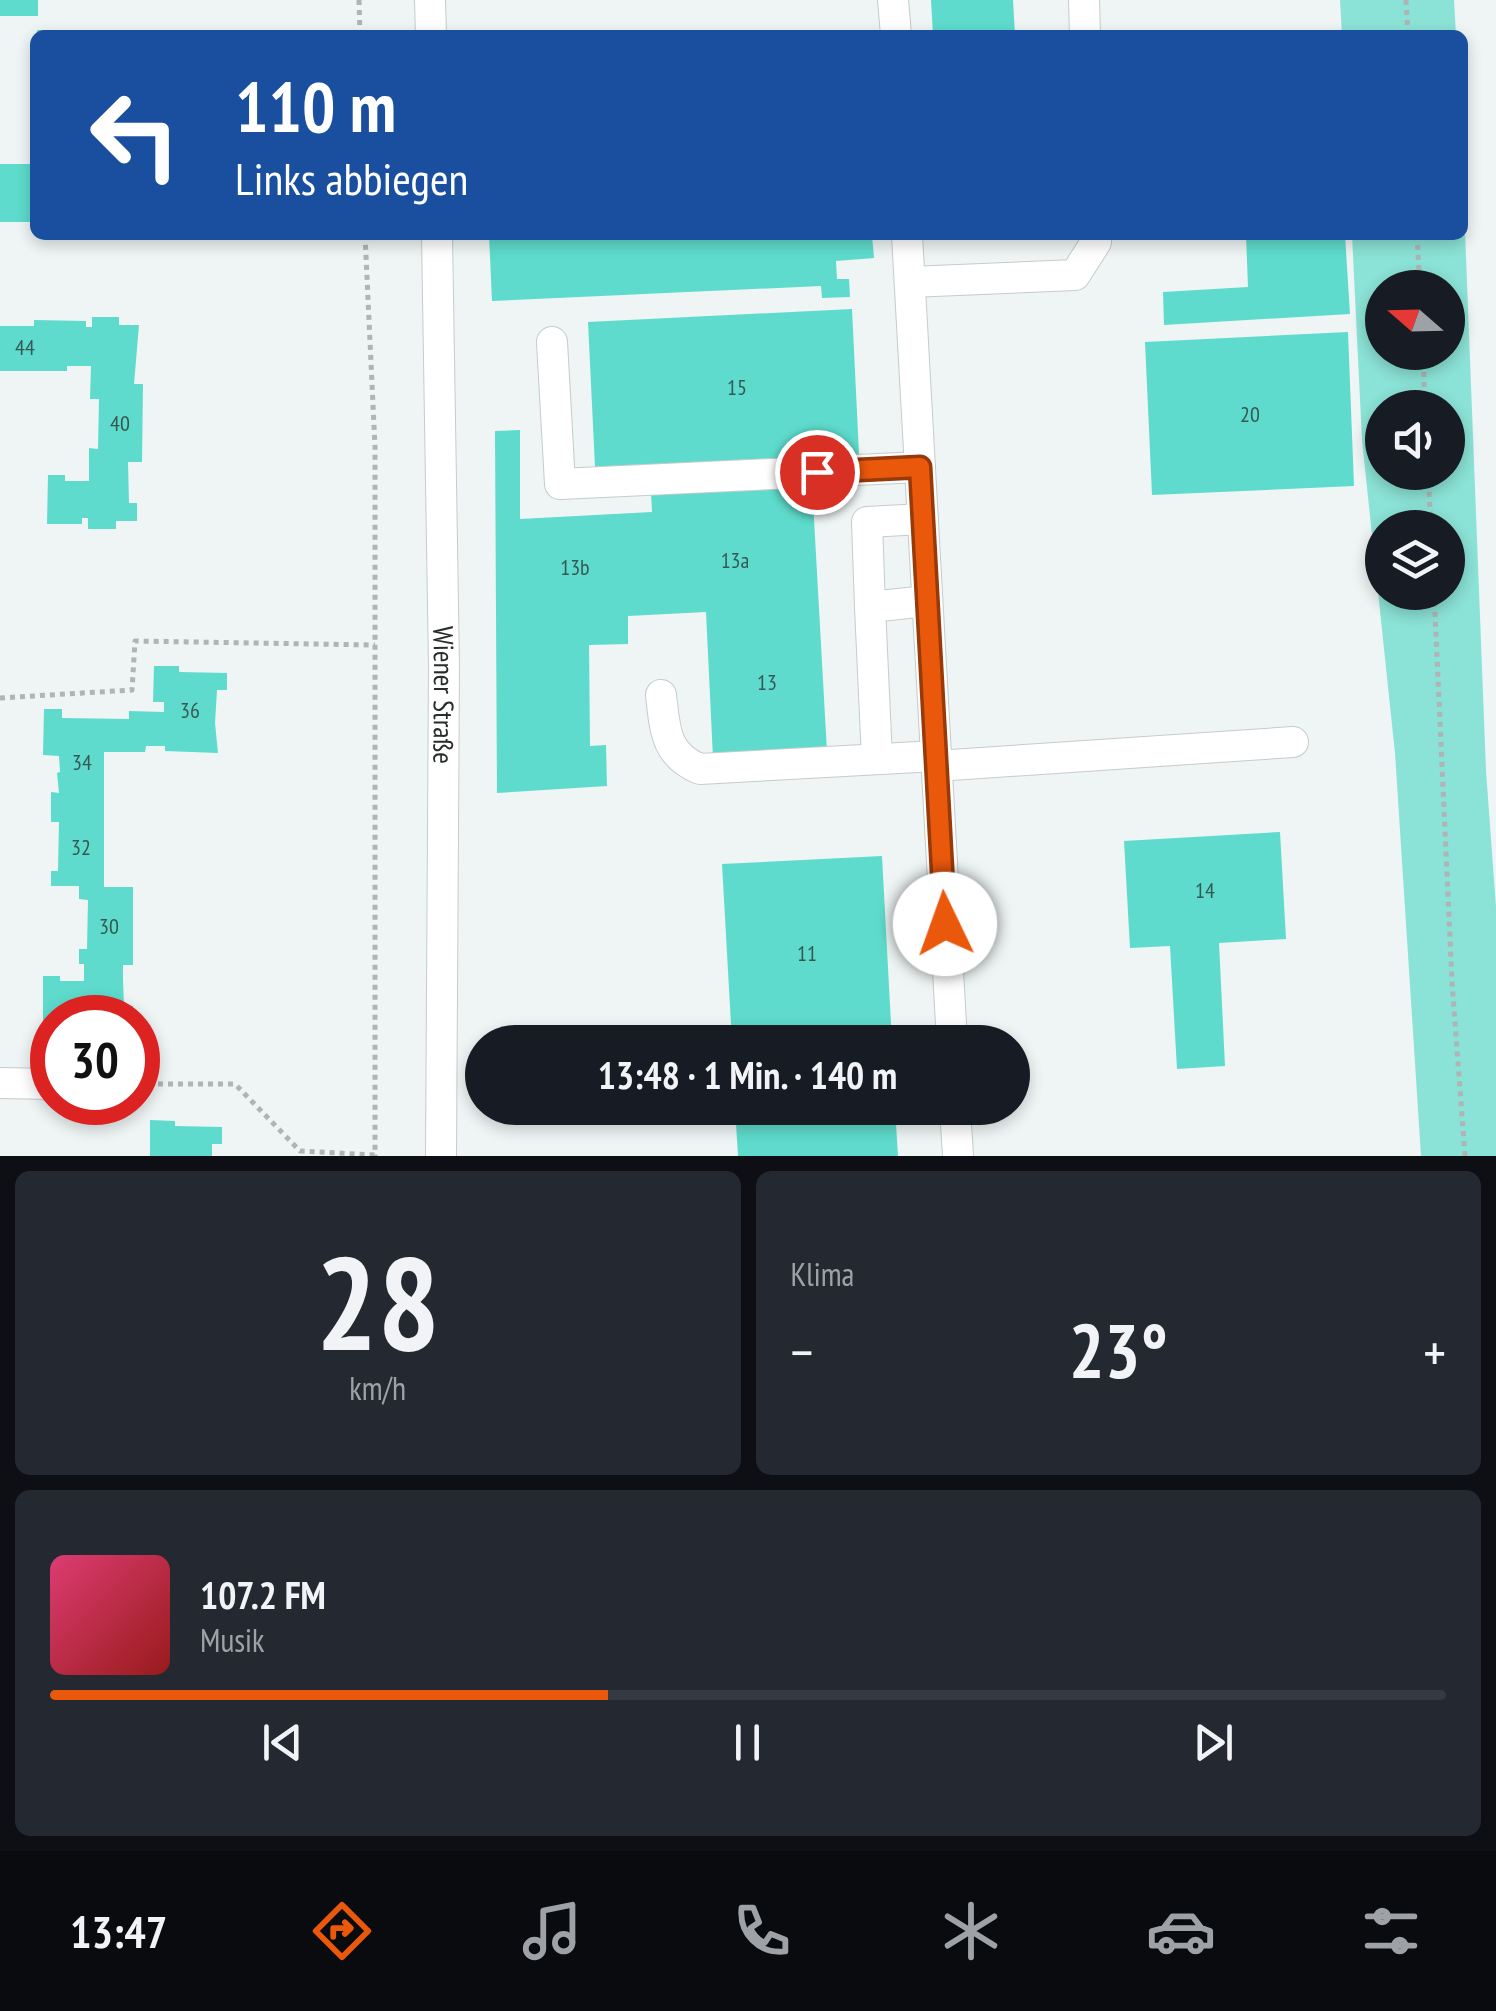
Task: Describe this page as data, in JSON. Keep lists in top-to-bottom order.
{
  "streets": {
    "street": ["Wiener Straße"]
  },
  "house_numbers": [
    "44",
    "15",
    "20",
    "40",
    "13a",
    "13b",
    "13",
    "36",
    "34",
    "32",
    "14",
    "30",
    "11"
  ],
  "north": "left",
  "page": {
    "turn": ["110 m", "Links abbiegen"],
    "limit": "30",
    "trip": "13:48 · 1 Min. · 140 m",
    "tile": [
      ["28", "km/h"],
      "Klima"
    ],
    "heat": ["−", "23°", "+"],
    "song": ["107.2 FM", "Musik"],
    "tabs": "13:47"
  }
}
